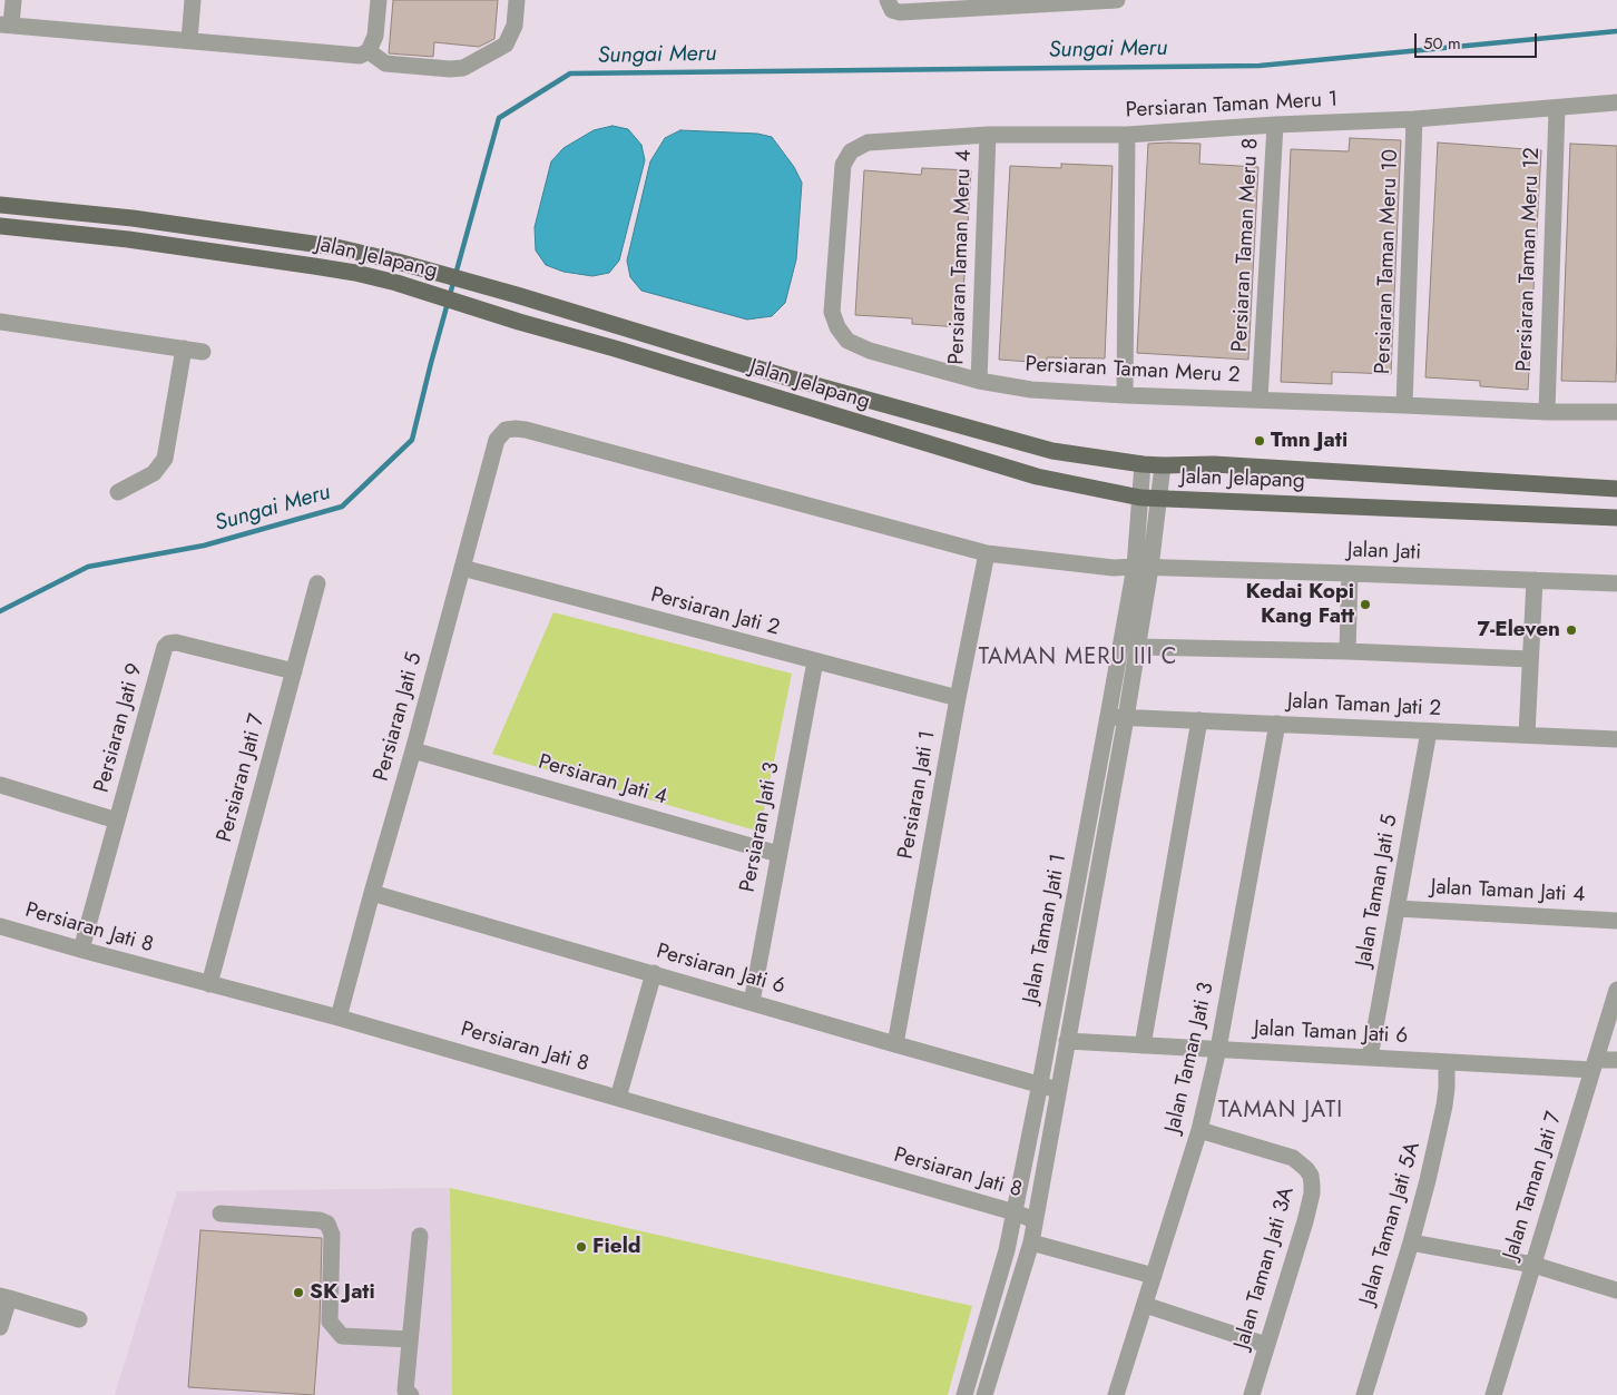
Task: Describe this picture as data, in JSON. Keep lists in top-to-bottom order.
{
  "streets": {
    "main road": ["Jalan Jelapang"],
    "street": [
      "Persiaran Taman Meru 1",
      "Persiaran Taman Meru 8",
      "Persiaran Taman Meru 4",
      "Persiaran Taman Meru 12",
      "Persiaran Taman Meru 10",
      "Persiaran Taman Meru 2",
      "Jalan Jati",
      "Persiaran Jati 2",
      "Jalan Taman Jati 2",
      "Persiaran Jati 5",
      "Persiaran Jati 9",
      "Persiaran Jati 7",
      "Persiaran Jati 4",
      "Persiaran Jati 1",
      "Persiaran Jati 3",
      "Jalan Taman Jati 5",
      "Jalan Taman Jati 4",
      "Persiaran Jati 8",
      "Jalan Taman Jati 1",
      "Persiaran Jati 6",
      "Jalan Taman Jati 6",
      "Jalan Taman Jati 3",
      "Jalan Taman Jati 7",
      "Jalan Taman Jati 5A",
      "Jalan Taman Jati 3A"
    ]
  },
  "crossings": [
    ["Persiaran Taman Meru 1", "Persiaran Taman Meru 8"],
    ["Persiaran Taman Meru 1", "Persiaran Taman Meru 4"],
    ["Persiaran Taman Meru 1", "Persiaran Taman Meru 12"],
    ["Persiaran Taman Meru 1", "Persiaran Taman Meru 10"],
    ["Persiaran Taman Meru 1", "Persiaran Taman Meru 2"],
    ["Persiaran Taman Meru 8", "Persiaran Taman Meru 2"],
    ["Persiaran Taman Meru 4", "Persiaran Taman Meru 2"],
    ["Jalan Jelapang", "Jalan Taman Jati 1"],
    ["Persiaran Taman Meru 12", "Persiaran Taman Meru 2"],
    ["Persiaran Taman Meru 10", "Persiaran Taman Meru 2"],
    ["Jalan Jati", "Persiaran Jati 5"],
    ["Jalan Jati", "Persiaran Jati 1"],
    ["Jalan Jati", "Jalan Taman Jati 1"],
    ["Persiaran Jati 2", "Persiaran Jati 5"],
    ["Persiaran Jati 2", "Persiaran Jati 1"],
    ["Persiaran Jati 2", "Persiaran Jati 3"],
    ["Jalan Taman Jati 2", "Jalan Taman Jati 5"],
    ["Jalan Taman Jati 2", "Jalan Taman Jati 1"],
    ["Jalan Taman Jati 2", "Jalan Taman Jati 3"],
    ["Persiaran Jati 5", "Persiaran Jati 4"],
    ["Persiaran Jati 5", "Persiaran Jati 8"],
    ["Persiaran Jati 5", "Persiaran Jati 6"],
    ["Persiaran Jati 9", "Persiaran Jati 7"],
    ["Persiaran Jati 9", "Persiaran Jati 8"],
    ["Persiaran Jati 7", "Persiaran Jati 8"],
    ["Persiaran Jati 4", "Persiaran Jati 3"],
    ["Persiaran Jati 1", "Persiaran Jati 6"],
    ["Persiaran Jati 3", "Persiaran Jati 6"],
    ["Jalan Taman Jati 5", "Jalan Taman Jati 4"],
    ["Jalan Taman Jati 5", "Jalan Taman Jati 6"],
    ["Persiaran Jati 8", "Jalan Taman Jati 1"],
    ["Jalan Taman Jati 1", "Persiaran Jati 6"],
    ["Jalan Taman Jati 1", "Jalan Taman Jati 6"],
    ["Jalan Taman Jati 6", "Jalan Taman Jati 3"],
    ["Jalan Taman Jati 6", "Jalan Taman Jati 7"],
    ["Jalan Taman Jati 6", "Jalan Taman Jati 5A"],
    ["Jalan Taman Jati 3", "Jalan Taman Jati 3A"]
  ],
  "districts": ["TAMAN MERU III C", "TAMAN JATI"],
  "water": ["Sungai Meru"],
  "places": [
    "Tmn Jati",
    "Kedai Kopi Kang Fatt",
    "7-Eleven",
    "Field",
    "SK Jati"
  ],
  "scale_bar": "50 m"
}
